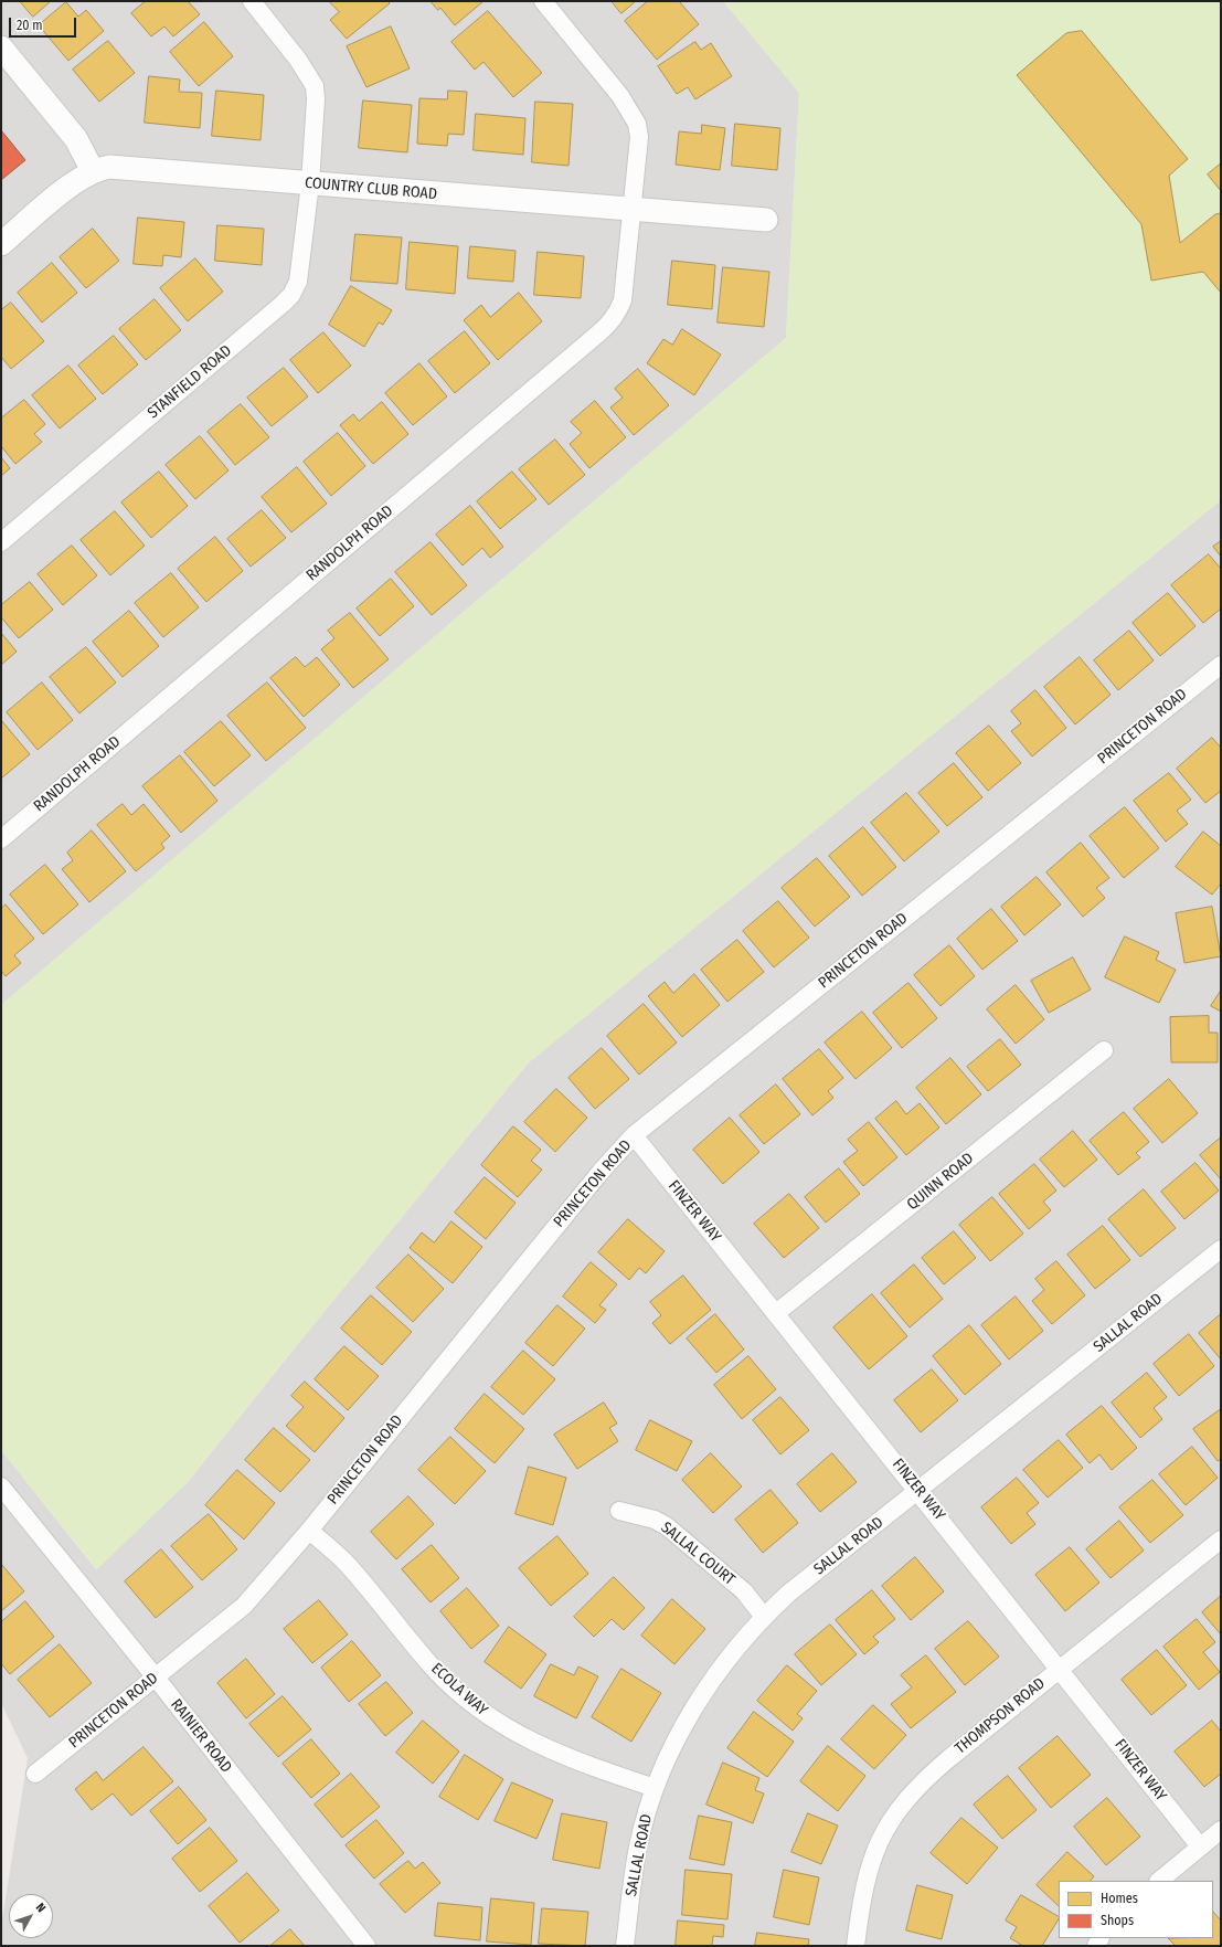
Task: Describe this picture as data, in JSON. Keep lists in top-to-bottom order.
{
  "streets": {
    "street": [
      "COUNTRY CLUB ROAD",
      "STANFIELD ROAD",
      "RANDOLPH ROAD",
      "PRINCETON ROAD",
      "QUINN ROAD",
      "FINZER WAY",
      "SALLAL ROAD",
      "SALLAL COURT",
      "ECOLA WAY",
      "THOMPSON ROAD",
      "RAINIER ROAD"
    ]
  },
  "crossings": [
    ["COUNTRY CLUB ROAD", "STANFIELD ROAD"],
    ["COUNTRY CLUB ROAD", "RANDOLPH ROAD"],
    ["PRINCETON ROAD", "FINZER WAY"],
    ["PRINCETON ROAD", "ECOLA WAY"],
    ["PRINCETON ROAD", "RAINIER ROAD"],
    ["QUINN ROAD", "FINZER WAY"],
    ["FINZER WAY", "SALLAL ROAD"],
    ["FINZER WAY", "THOMPSON ROAD"],
    ["SALLAL ROAD", "SALLAL COURT"],
    ["SALLAL ROAD", "ECOLA WAY"]
  ],
  "legend": ["Homes", "Shops"],
  "scale_bar": "20 m",
  "north": "top right"
}
